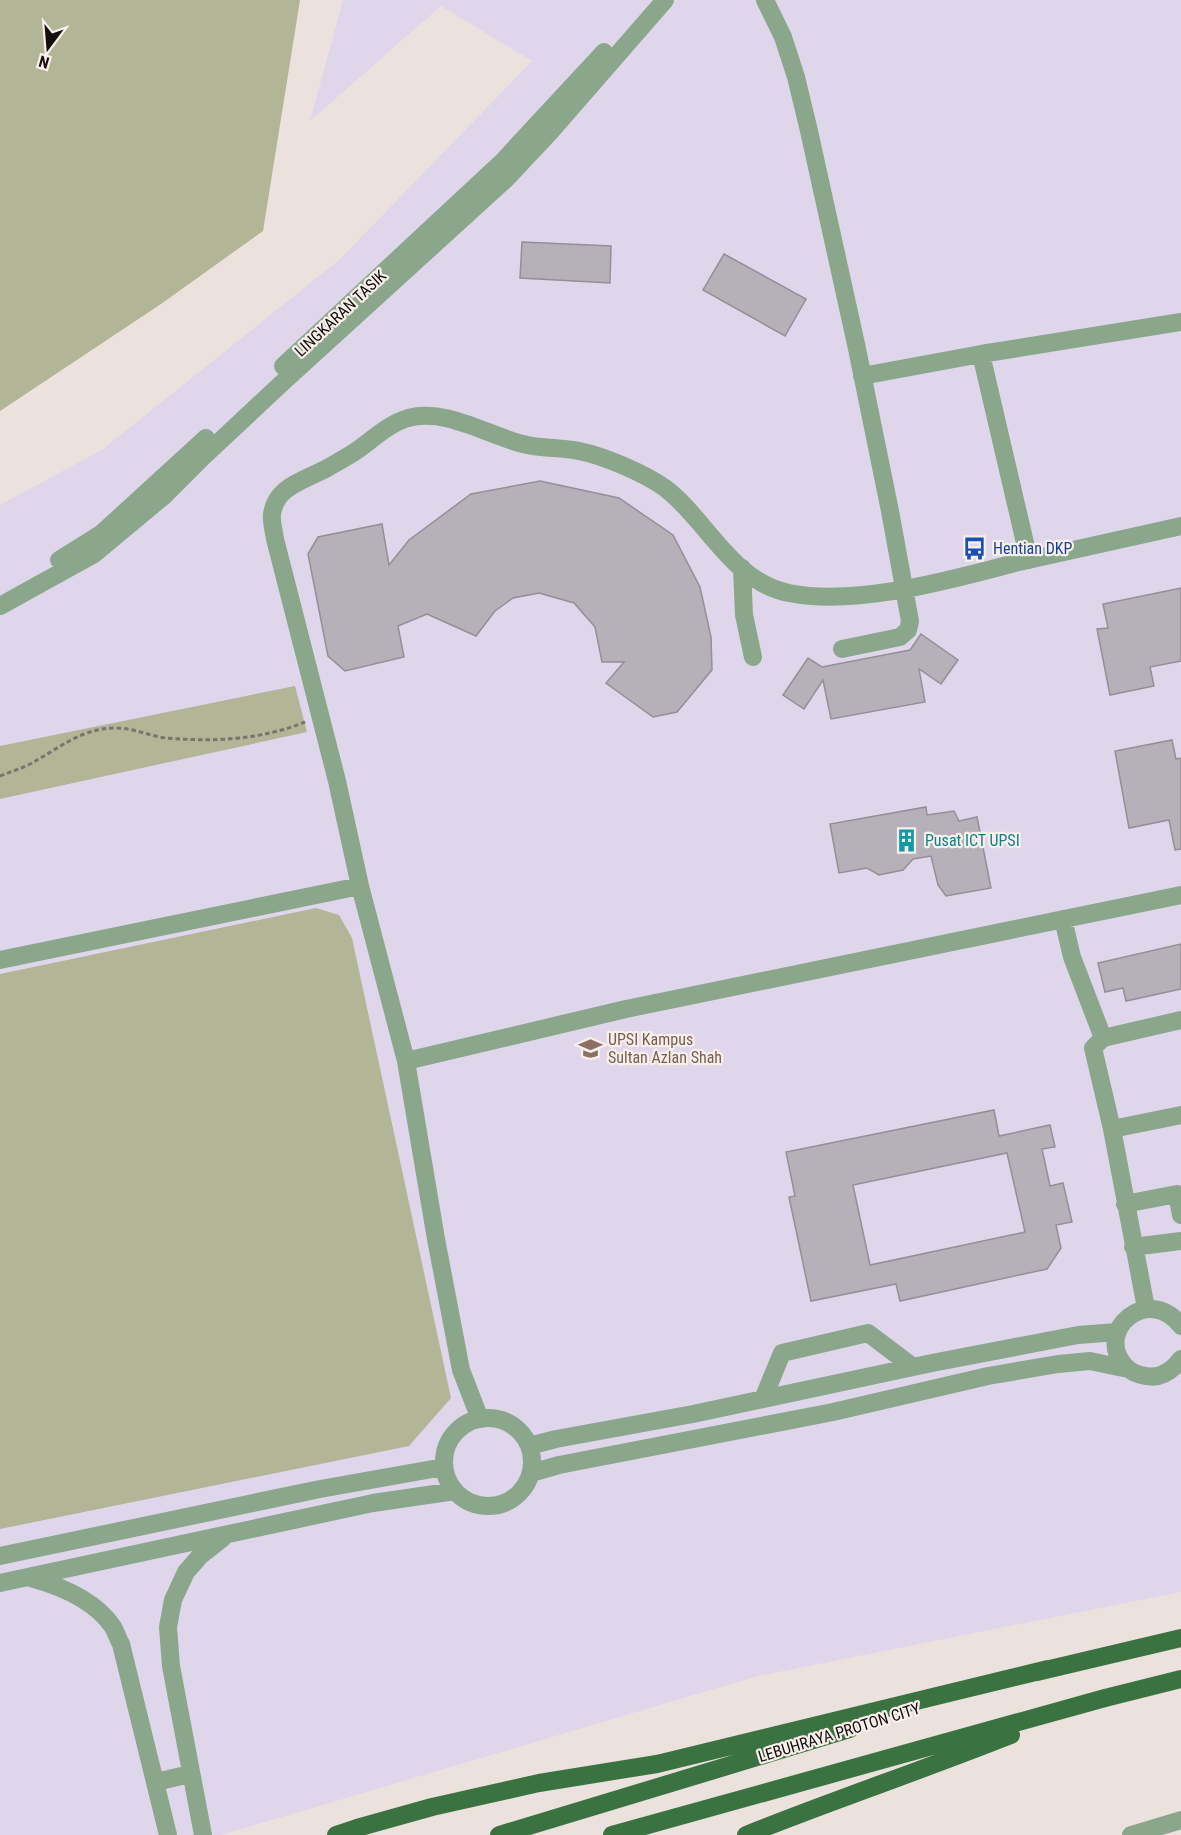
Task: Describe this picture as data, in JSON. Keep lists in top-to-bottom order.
{
  "streets": {
    "main road": ["LEBUHRAYA PROTON CITY"],
    "street": ["LINGKARAN TASIK"]
  },
  "places": {
    "bus stop": ["Hentian DKP"],
    "building": ["Pusat ICT UPSI"],
    "school or university": ["UPSI Kampus Sultan Azlan Shah"]
  },
  "north": "bottom"
}
